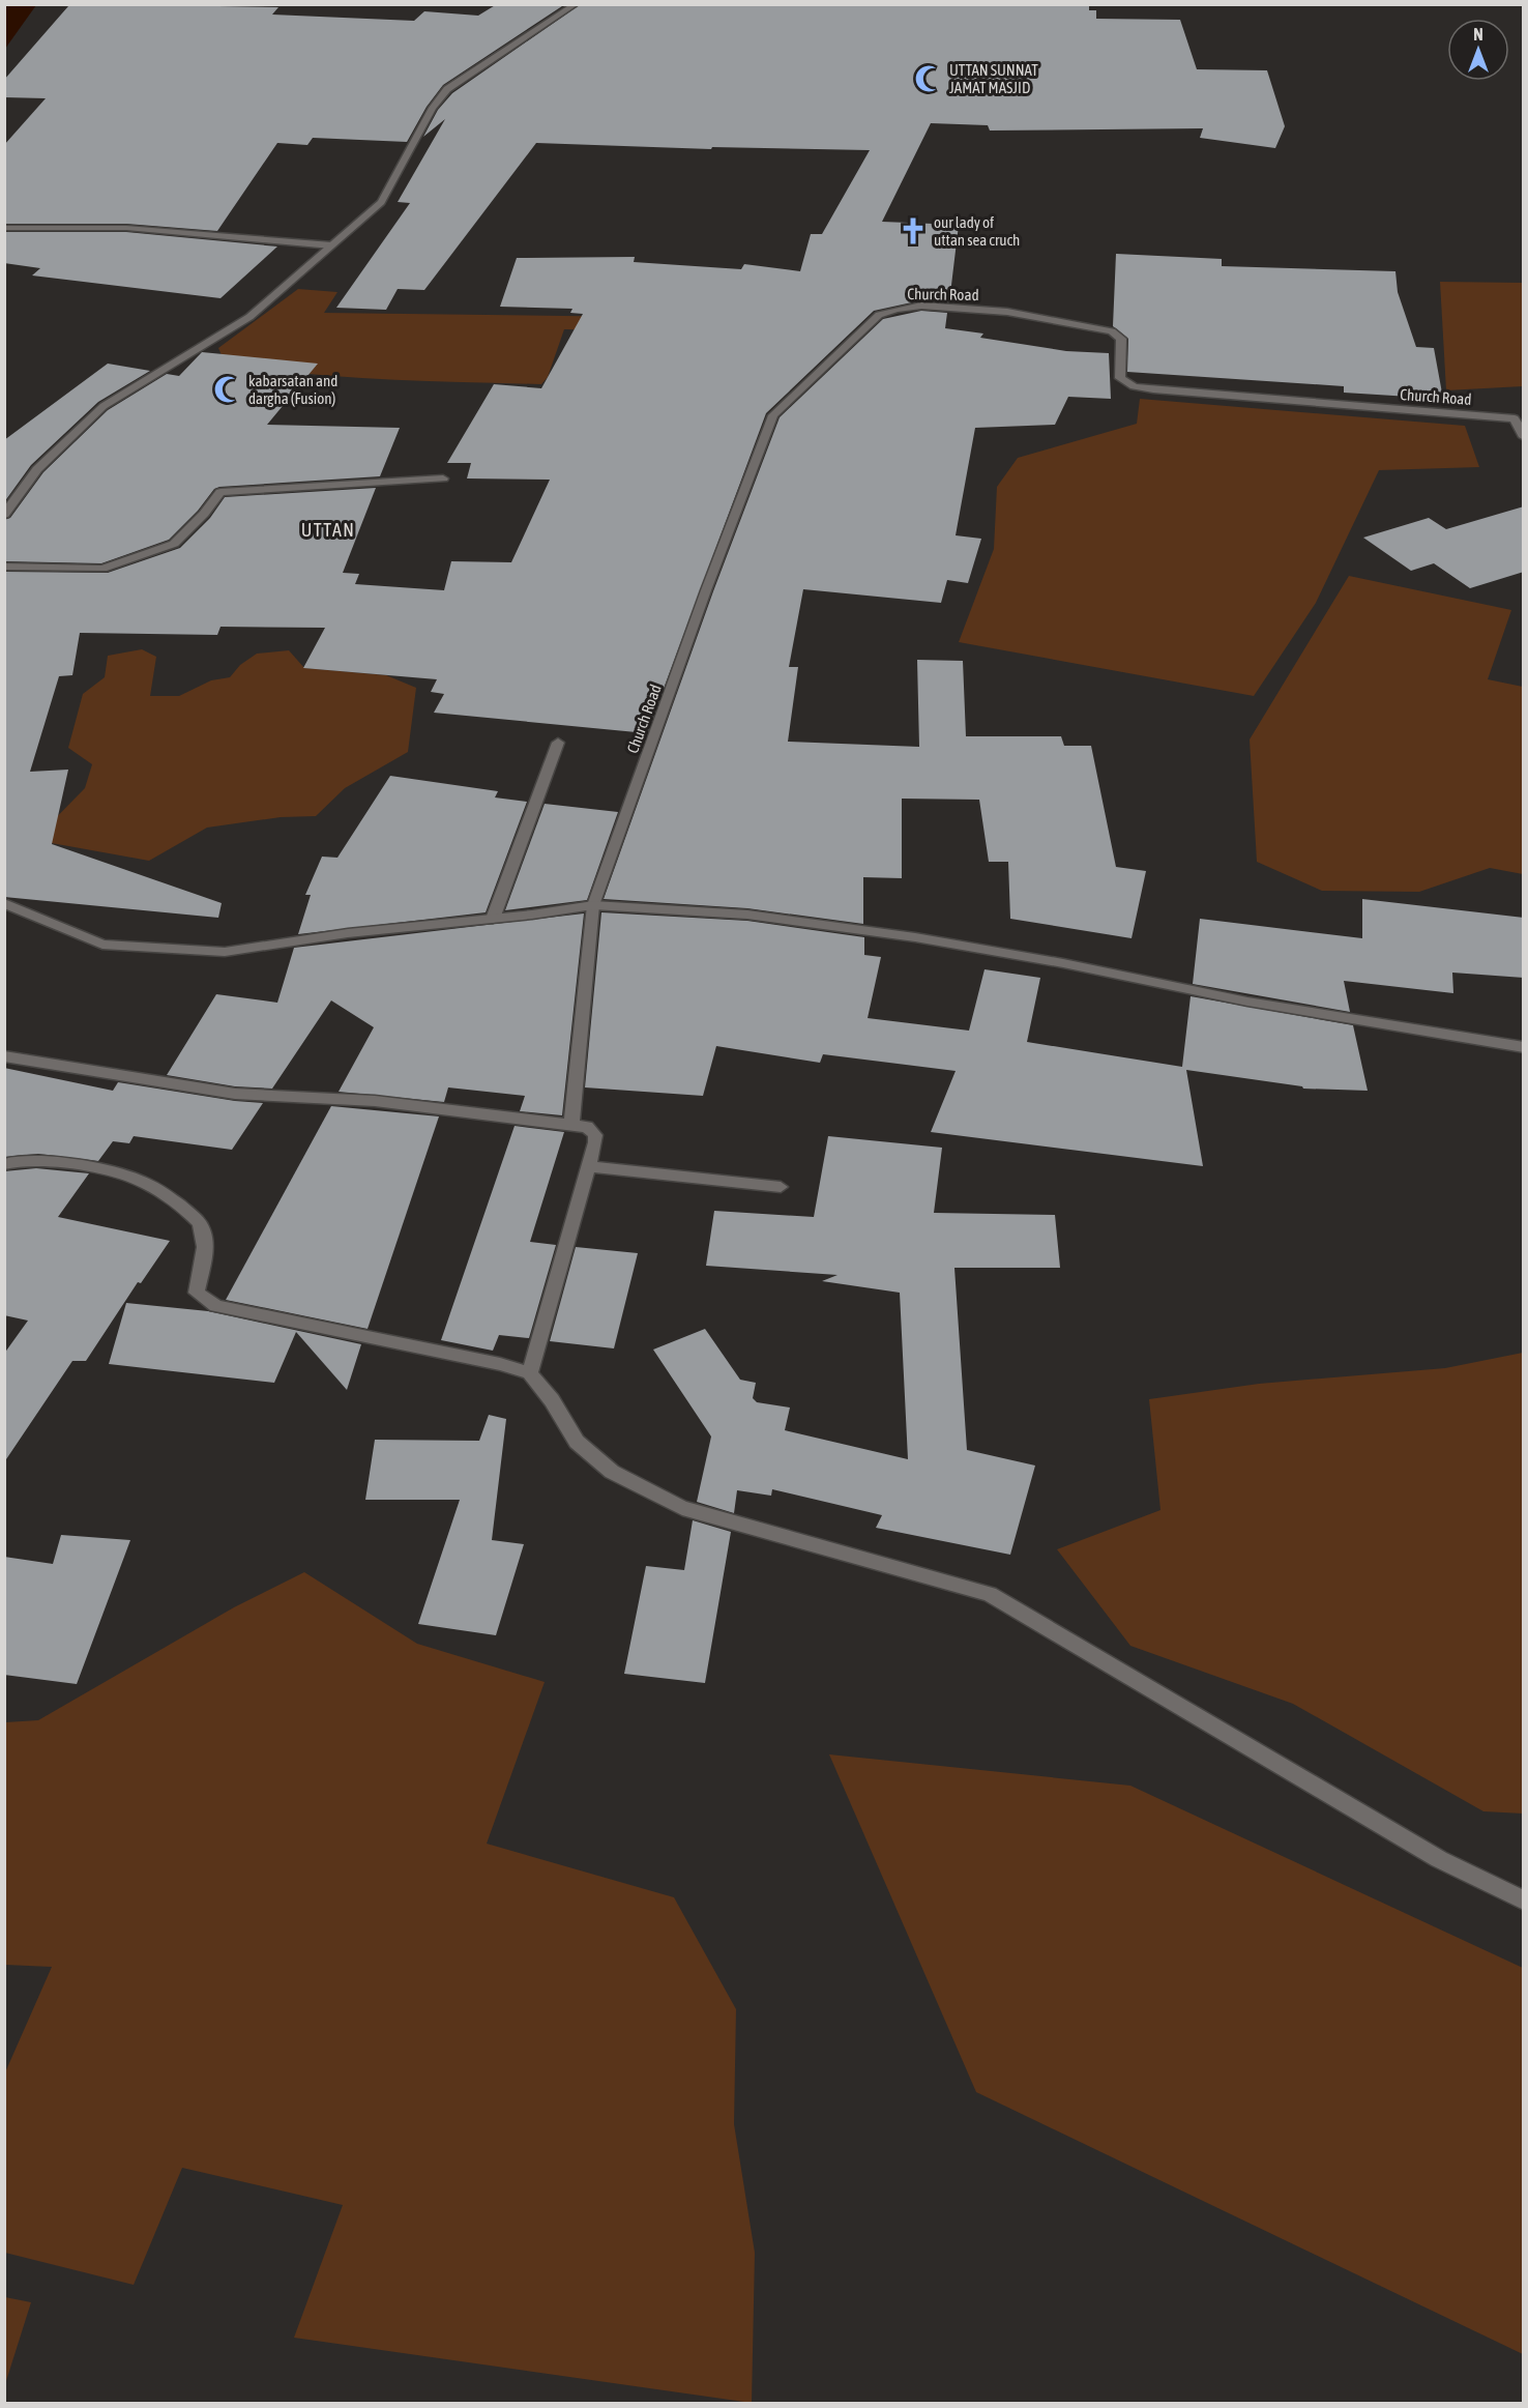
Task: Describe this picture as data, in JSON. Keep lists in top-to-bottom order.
{
  "streets": {
    "street": ["Church Road"]
  },
  "districts": ["UTTAN"],
  "places": {
    "mosque": ["UTTAN SUNNAT JAMAT MASJID", "kabarsatan and dargha (Fusion)"],
    "church": ["our lady of uttan sea cruch"]
  },
  "north": "top"
}
